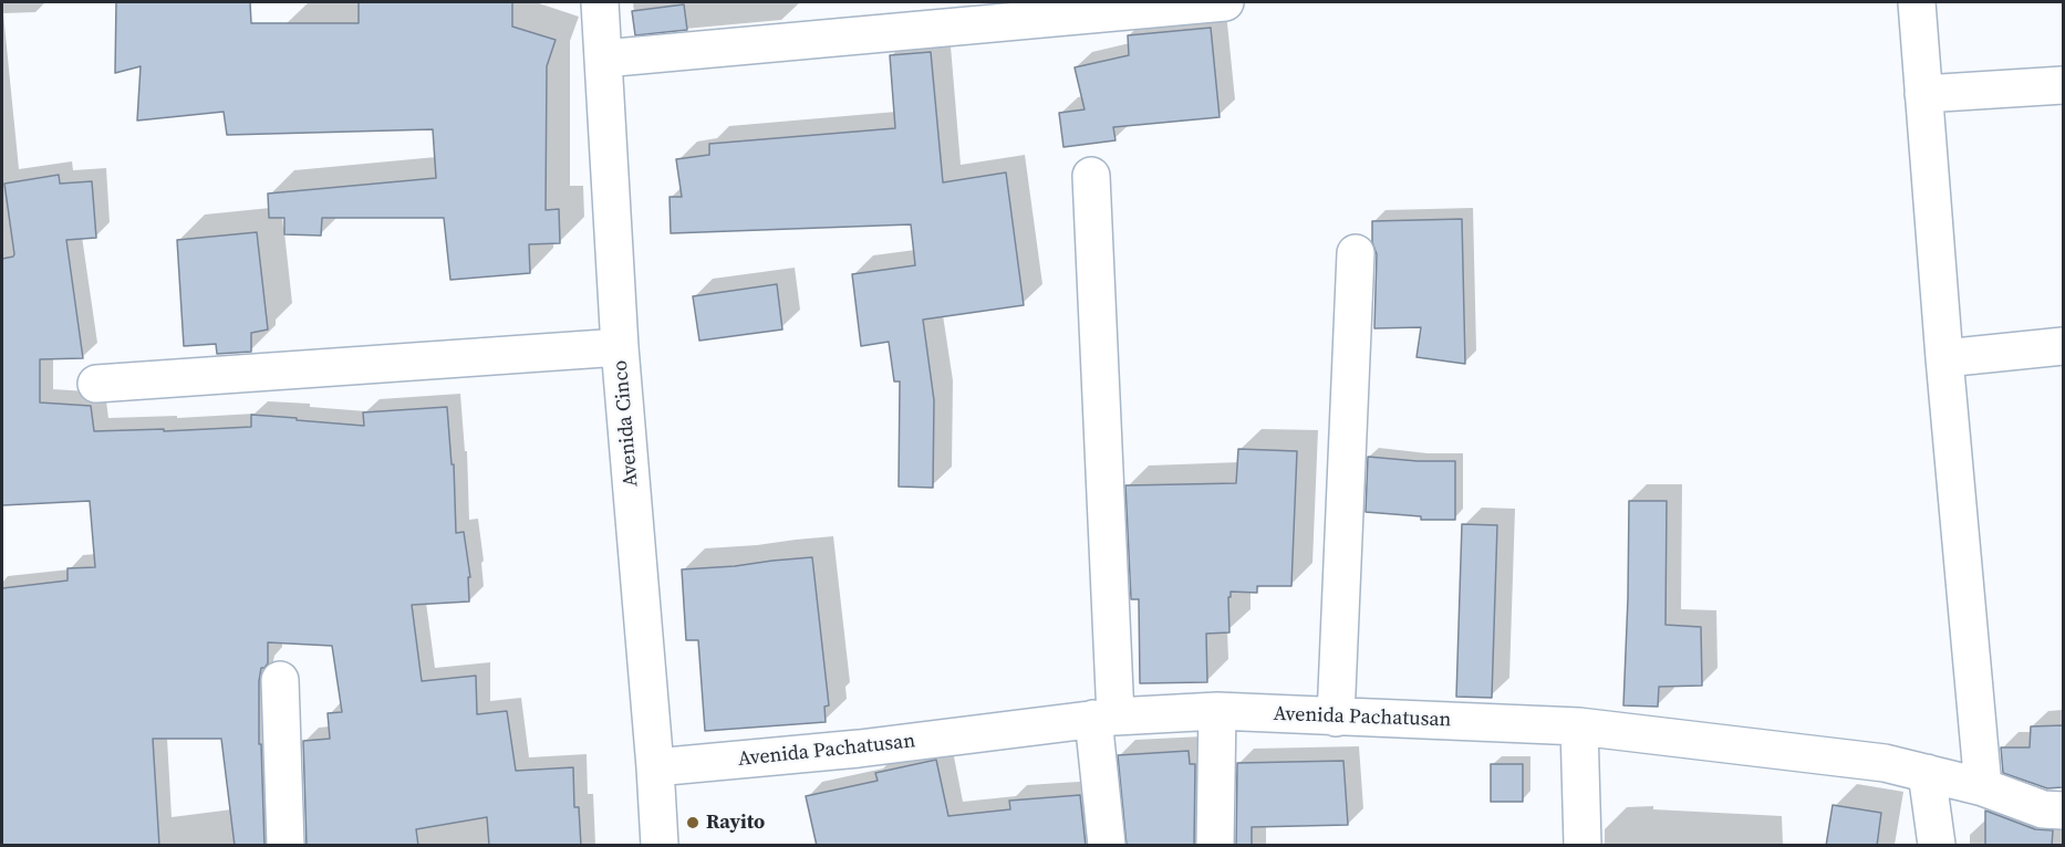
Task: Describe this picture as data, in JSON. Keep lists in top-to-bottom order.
{
  "streets": {
    "street": ["Avenida Cinco", "Avenida Pachatusan"]
  },
  "crossings": [
    ["Avenida Cinco", "Avenida Pachatusan"]
  ],
  "places": ["Rayito"]
}
